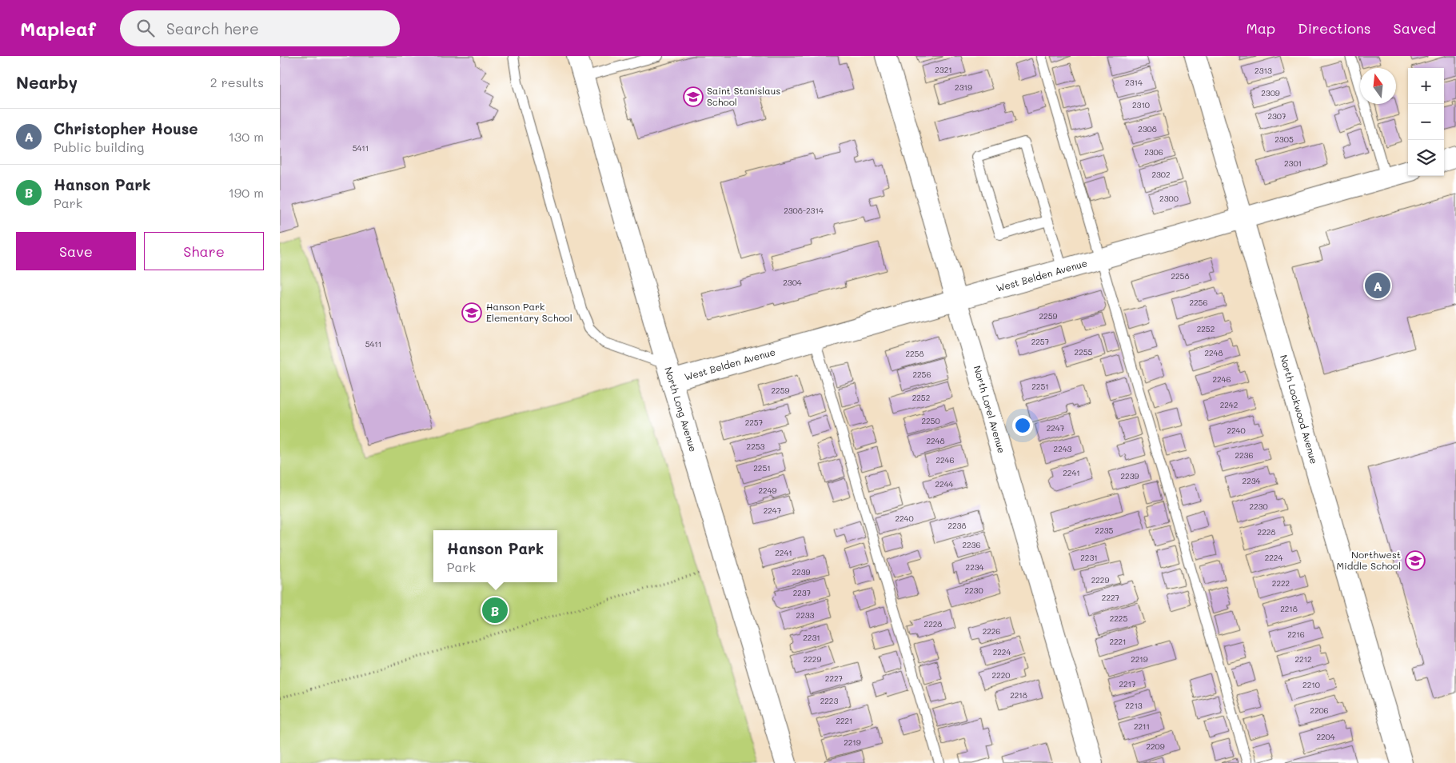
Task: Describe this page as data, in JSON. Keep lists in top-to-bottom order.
{
  "streets": {
    "street": [
      "West Belden Avenue",
      "North Long Avenue",
      "North Lorel Avenue",
      "North Lockwood Avenue"
    ]
  },
  "crossings": [
    ["West Belden Avenue", "North Long Avenue"],
    ["West Belden Avenue", "North Lorel Avenue"],
    ["West Belden Avenue", "North Lockwood Avenue"]
  ],
  "places": {
    "school or university": ["Saint Stanislaus School", "Hanson Park Elementary School", "Northwest Middle School"]
  },
  "house_numbers": [
    "2321",
    "2313",
    "2314",
    "2319",
    "2309",
    "2310",
    "2307",
    "2308",
    "2305",
    "5411",
    "2306",
    "2301",
    "2302",
    "2300",
    "2308-2314",
    "2258",
    "2304",
    "2256",
    "2259",
    "2252",
    "2257",
    "5411",
    "2255",
    "2248",
    "2258",
    "2256",
    "2246",
    "2251",
    "2259",
    "2252",
    "2242",
    "2250",
    "2257",
    "2247",
    "2240",
    "2248",
    "2253",
    "2243",
    "2236",
    "2246",
    "2251",
    "2241",
    "2239",
    "2234",
    "2244",
    "2249",
    "2230",
    "2247",
    "2240",
    "2238",
    "2235",
    "2228",
    "2236",
    "2241",
    "2231",
    "2224",
    "2234",
    "2239",
    "2229",
    "2222",
    "2230",
    "2237",
    "2227",
    "2218",
    "2233",
    "2225",
    "2228",
    "2226",
    "2216",
    "2231",
    "2221",
    "2224",
    "2229",
    "2219",
    "2212",
    "2220",
    "2227",
    "2217",
    "2210",
    "2218",
    "2223",
    "2213",
    "2206",
    "2221",
    "2211",
    "2204",
    "2219",
    "2209"
  ],
  "north": "top",
  "page": {
    "header": "Mapleaf",
    "search": "Search here",
    "nav": ["Map", "Directions", "Saved"],
    "heading": ["Nearby", "2 results"],
    "map_buttons": ["+", "−"],
    "list": [
      {
        "mark": "A",
        "name": "Christopher House",
        "note": "Public building",
        "value": "130 m"
      },
      {
        "mark": "B",
        "name": "Hanson Park",
        "note": "Park",
        "value": "190 m"
      }
    ],
    "buttons": ["Save", "Share"],
    "pins": ["A", "B"],
    "popup": ["Hanson Park", "Park"]
  }
}
